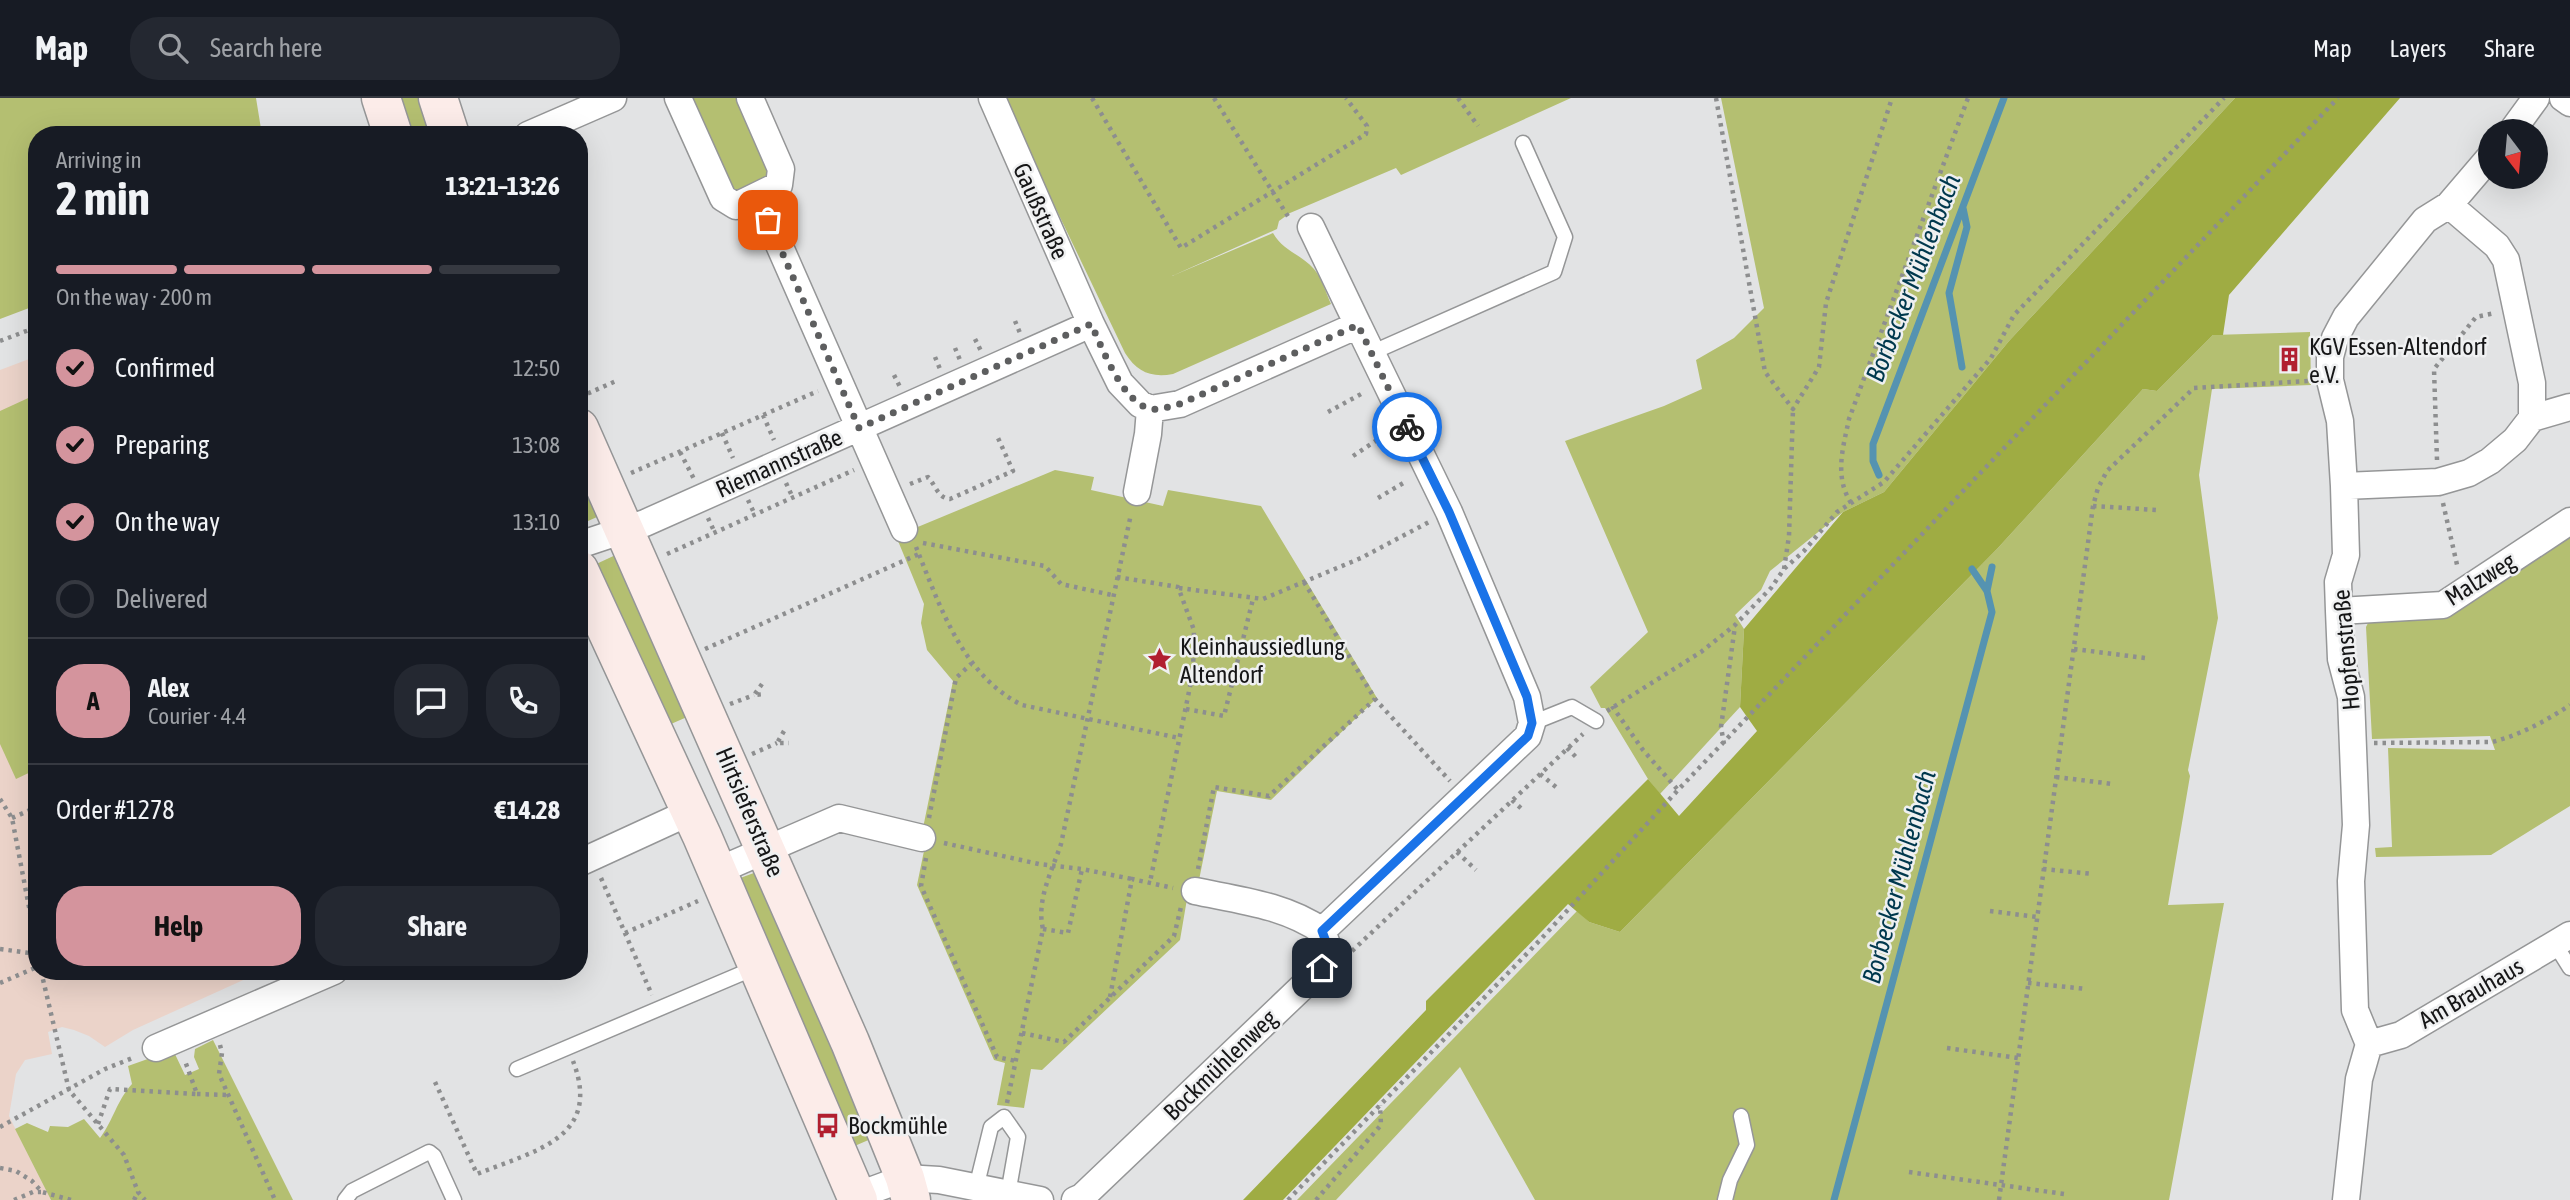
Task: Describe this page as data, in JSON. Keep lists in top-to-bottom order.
{
  "streets": {
    "main road": ["Hirtsieferstraße"],
    "street": [
      "Gaußstraße",
      "Riemannstraße",
      "Malzweg",
      "Hopfenstraße",
      "Am Brauhaus",
      "Bockmühlenweg"
    ]
  },
  "crossings": [
    ["Gaußstraße", "Riemannstraße"],
    ["Riemannstraße", "Hirtsieferstraße"],
    ["Malzweg", "Hopfenstraße"],
    ["Hopfenstraße", "Am Brauhaus"]
  ],
  "water": ["Borbecker Mühlenbach"],
  "places": {
    "building": ["KGV Essen-Altendorf e.V."],
    "place": ["Kleinhaussiedlung Altendorf"],
    "bus stop": ["Bockmühle"]
  },
  "north": "bottom",
  "page": {
    "header": "Map",
    "search": "Search here",
    "nav": ["Map", "Layers", "Share"],
    "heading": ["2 min", "Arriving in", "13:21–13:26"],
    "panel": [
      "Alex",
      "Courier · 4.4",
      "Order #1278",
      "€14.28"
    ],
    "bar": "On the way · 200 m",
    "list": [
      ["Confirmed", "12:50"],
      ["Preparing", "13:08"],
      ["On the way", "13:10"],
      "Delivered"
    ],
    "round": "A",
    "buttons": ["Help", "Share"]
  }
}
